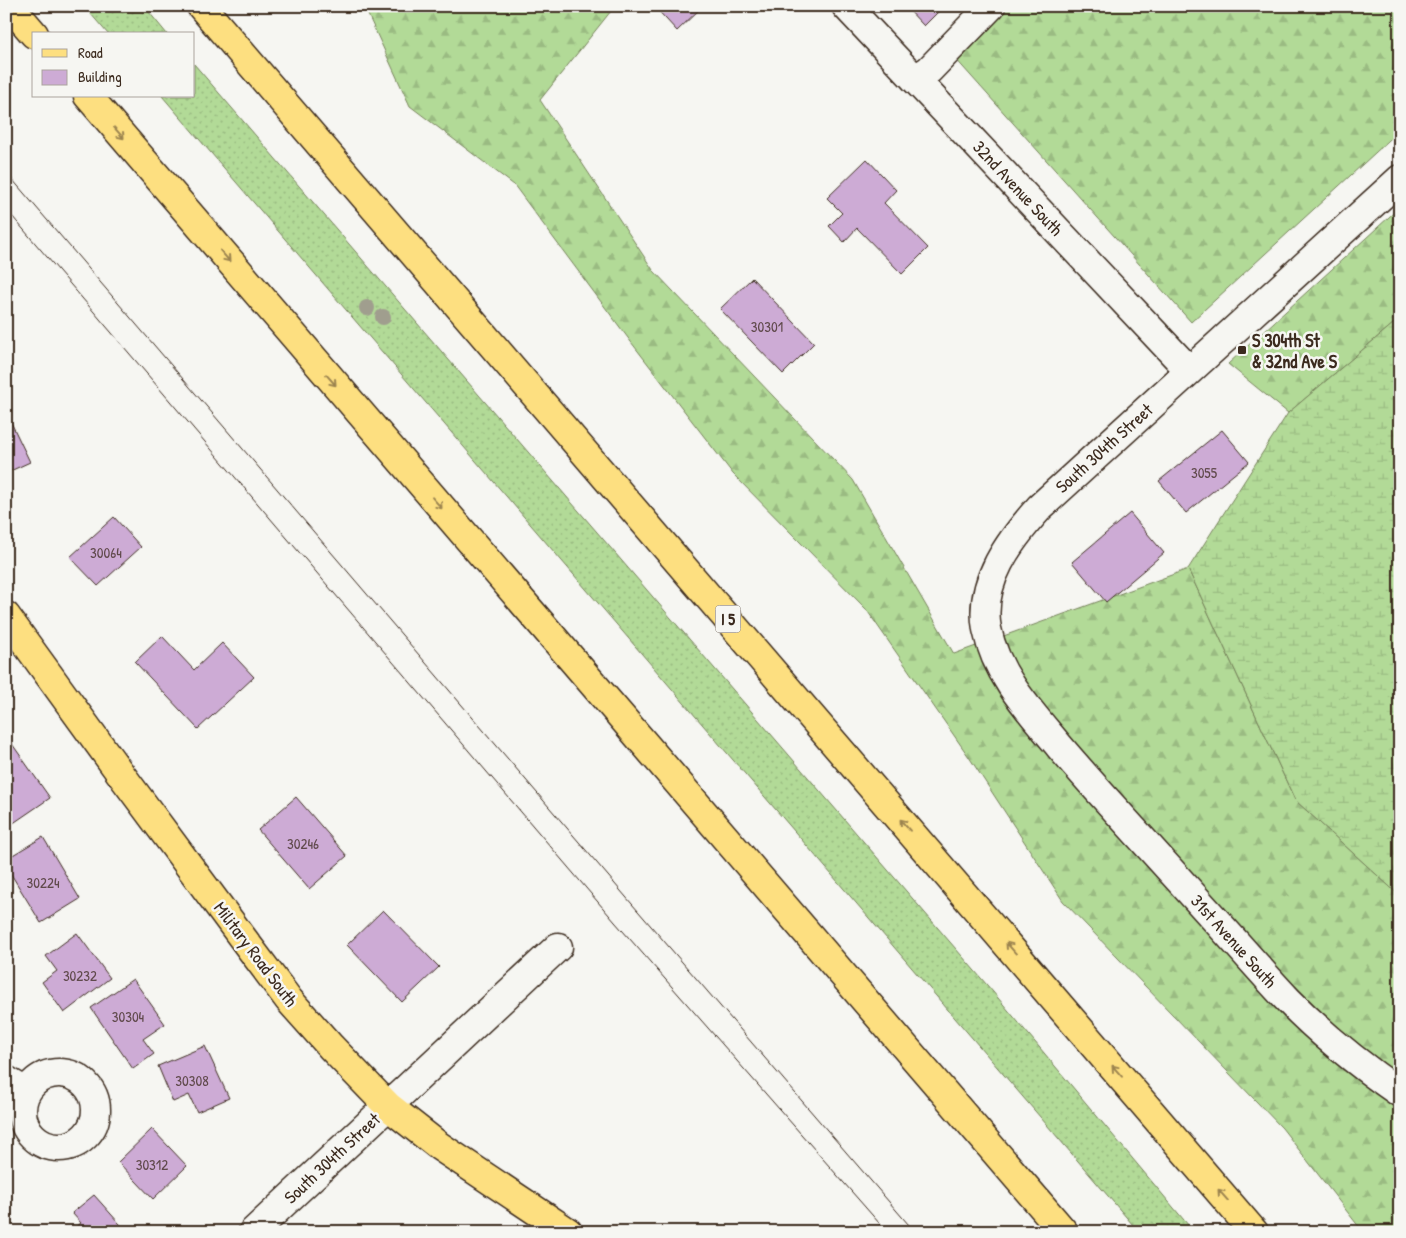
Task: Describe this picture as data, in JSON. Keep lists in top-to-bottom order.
{
  "streets": {
    "main road": ["I 5", "Military Road South"],
    "street": ["32nd Avenue South", "South 304th Street", "31st Avenue South"]
  },
  "crossings": [
    ["32nd Avenue South", "South 304th Street"],
    ["South 304th Street", "31st Avenue South"],
    ["South 304th Street", "Military Road South"]
  ],
  "places": {
    "transit": ["S 304th St & 32nd Ave S"]
  },
  "house_numbers": [
    "30301",
    "3055",
    "30064",
    "30246",
    "30224",
    "30232",
    "30304",
    "30308",
    "30312"
  ],
  "legend": ["Road", "Building"]
}
